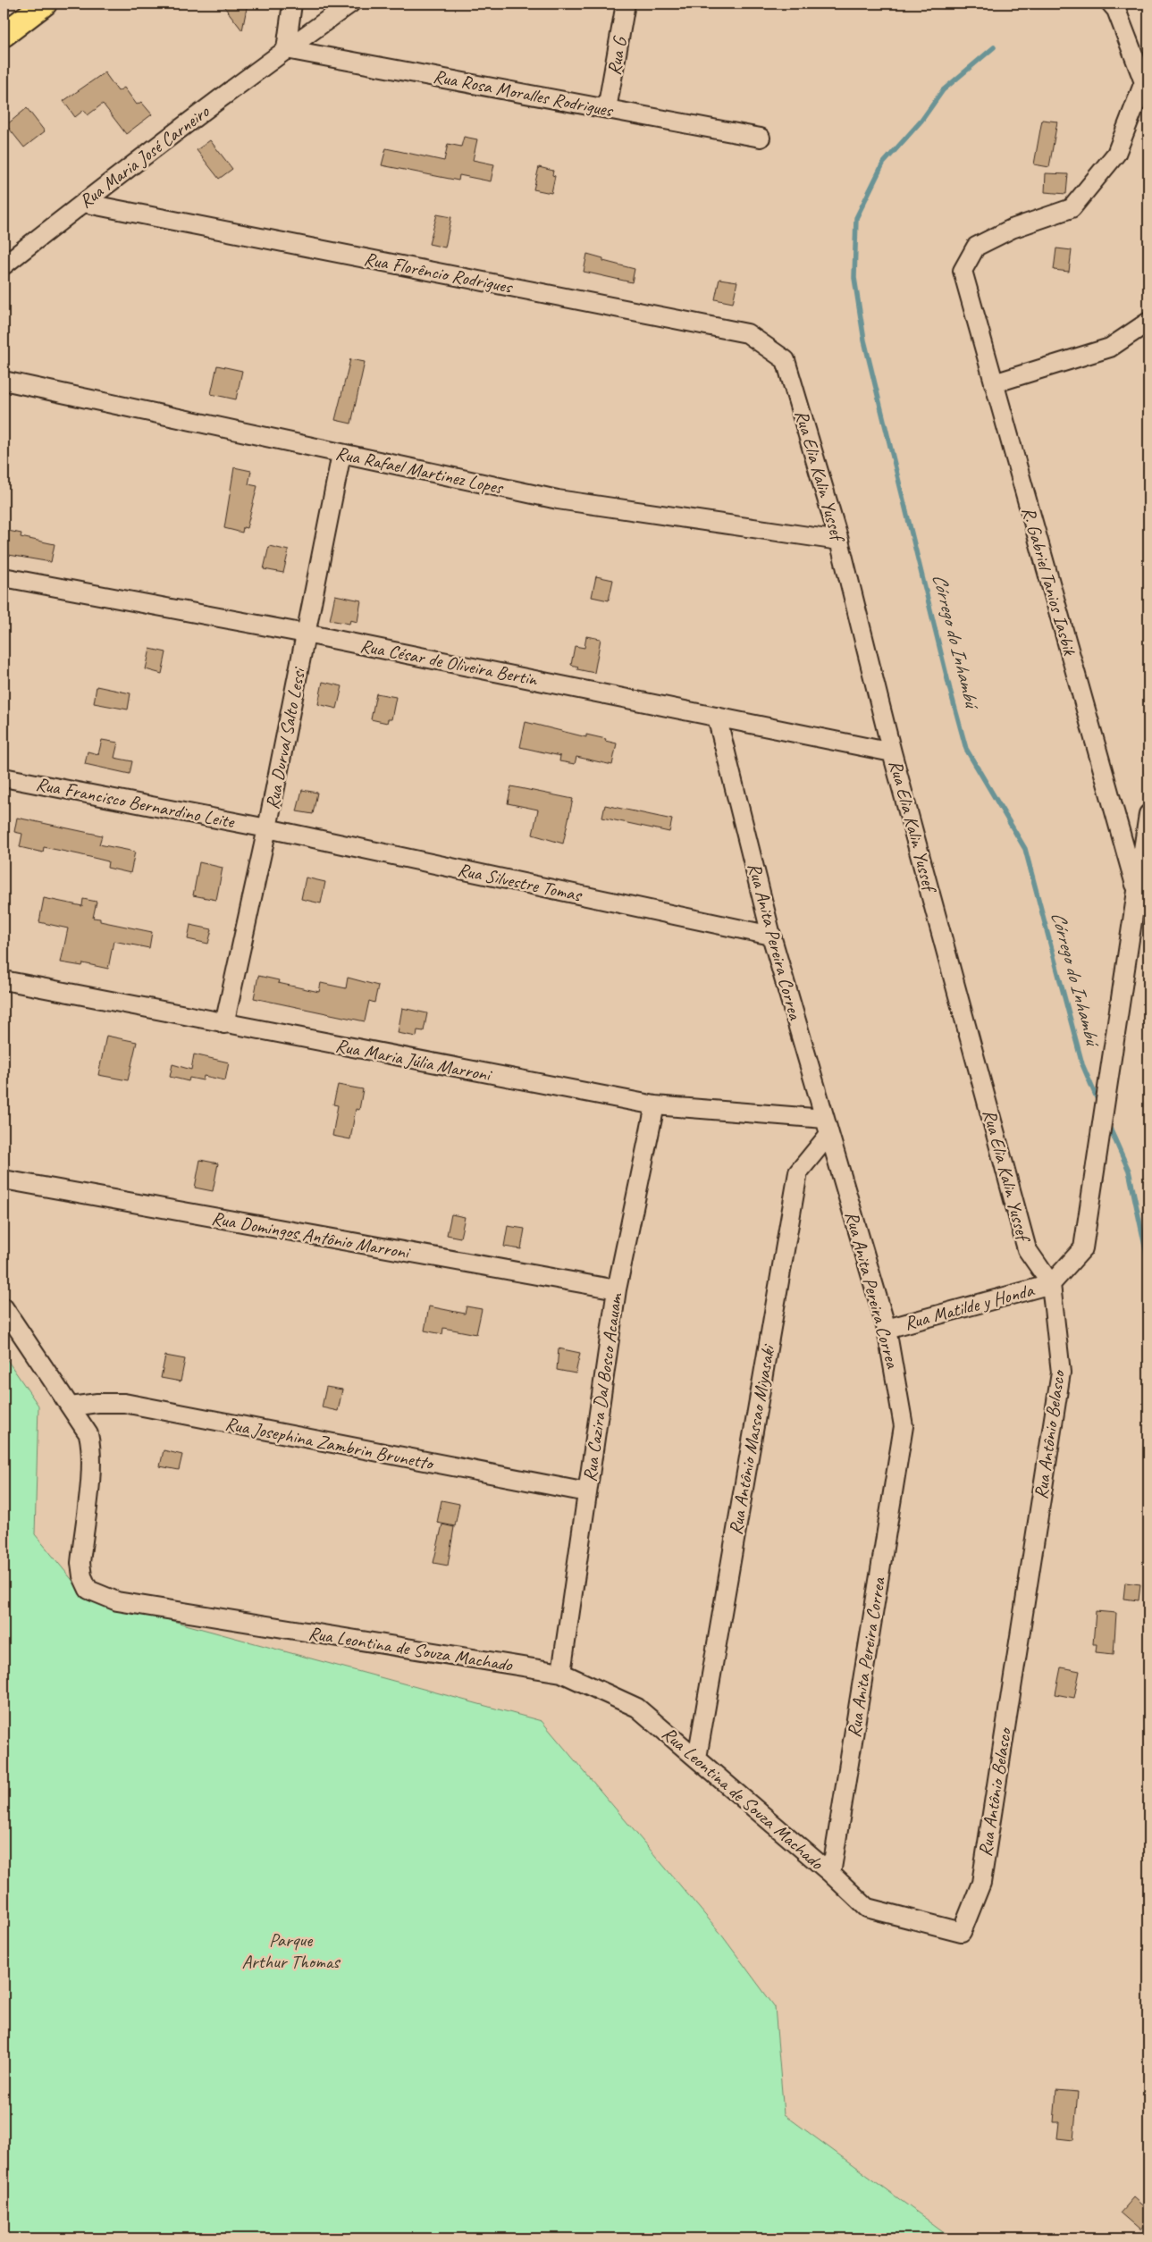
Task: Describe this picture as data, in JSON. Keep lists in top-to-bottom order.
{
  "streets": {
    "street": [
      "Rua G",
      "Rua Rosa Moralles Rodrigues",
      "Rua Maria José Carneiro",
      "Rua Florêncio Rodrigues",
      "Rua Rafael Martinez Lopes",
      "Rua Elia Kalin Yussef",
      "R. Gabriel Tanios Iasbik",
      "Rua César de Oliveira Bertin",
      "Rua Durval Salto Lessi",
      "Rua Francisco Bernardino Leite",
      "Rua Silvestre Tomas",
      "Rua Anita Pereira Correa",
      "Rua Maria Júlia Marroni",
      "Rua Domingos Antônio Marroni",
      "Rua Matilde y Honda",
      "Rua Cazira Dal Bosco Acauam",
      "Rua Antônio Belasco",
      "Rua Antônio Massao Miyasaki",
      "Rua Josephina Zambrin Brunetto",
      "Rua Leontina de Souza Machado"
    ]
  },
  "crossings": [
    ["Rua G", "Rua Rosa Moralles Rodrigues"],
    ["Rua Rosa Moralles Rodrigues", "Rua Maria José Carneiro"],
    ["Rua Maria José Carneiro", "Rua Florêncio Rodrigues"],
    ["Rua Florêncio Rodrigues", "Rua Elia Kalin Yussef"],
    ["Rua Rafael Martinez Lopes", "Rua Elia Kalin Yussef"],
    ["Rua Rafael Martinez Lopes", "Rua Durval Salto Lessi"],
    ["Rua Elia Kalin Yussef", "Rua César de Oliveira Bertin"],
    ["Rua Elia Kalin Yussef", "Rua Matilde y Honda"],
    ["Rua Elia Kalin Yussef", "Rua Antônio Belasco"],
    ["Rua César de Oliveira Bertin", "Rua Durval Salto Lessi"],
    ["Rua César de Oliveira Bertin", "Rua Anita Pereira Correa"],
    ["Rua Durval Salto Lessi", "Rua Francisco Bernardino Leite"],
    ["Rua Durval Salto Lessi", "Rua Silvestre Tomas"],
    ["Rua Durval Salto Lessi", "Rua Maria Júlia Marroni"],
    ["Rua Francisco Bernardino Leite", "Rua Silvestre Tomas"],
    ["Rua Silvestre Tomas", "Rua Anita Pereira Correa"],
    ["Rua Anita Pereira Correa", "Rua Maria Júlia Marroni"],
    ["Rua Anita Pereira Correa", "Rua Matilde y Honda"],
    ["Rua Anita Pereira Correa", "Rua Antônio Massao Miyasaki"],
    ["Rua Anita Pereira Correa", "Rua Leontina de Souza Machado"],
    ["Rua Maria Júlia Marroni", "Rua Cazira Dal Bosco Acauam"],
    ["Rua Maria Júlia Marroni", "Rua Antônio Massao Miyasaki"],
    ["Rua Domingos Antônio Marroni", "Rua Cazira Dal Bosco Acauam"],
    ["Rua Matilde y Honda", "Rua Antônio Belasco"],
    ["Rua Cazira Dal Bosco Acauam", "Rua Josephina Zambrin Brunetto"],
    ["Rua Cazira Dal Bosco Acauam", "Rua Leontina de Souza Machado"],
    ["Rua Antônio Belasco", "Rua Leontina de Souza Machado"],
    ["Rua Antônio Massao Miyasaki", "Rua Leontina de Souza Machado"],
    ["Rua Josephina Zambrin Brunetto", "Rua Leontina de Souza Machado"]
  ],
  "water": ["Córrego do Inhambú"],
  "parks": ["Parque Arthur Thomas"]
}
